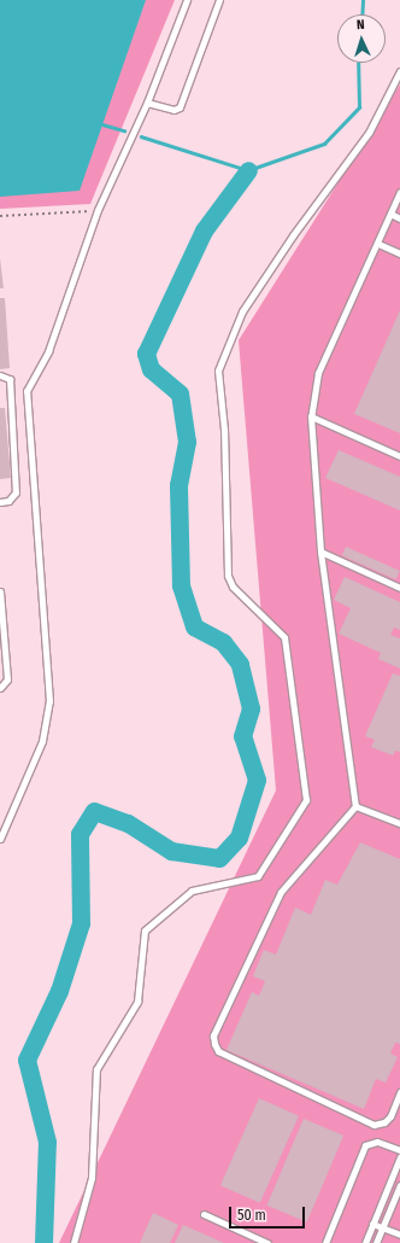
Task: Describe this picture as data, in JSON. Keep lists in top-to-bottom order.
{
  "scale_bar": "50 m",
  "north": "top"
}
